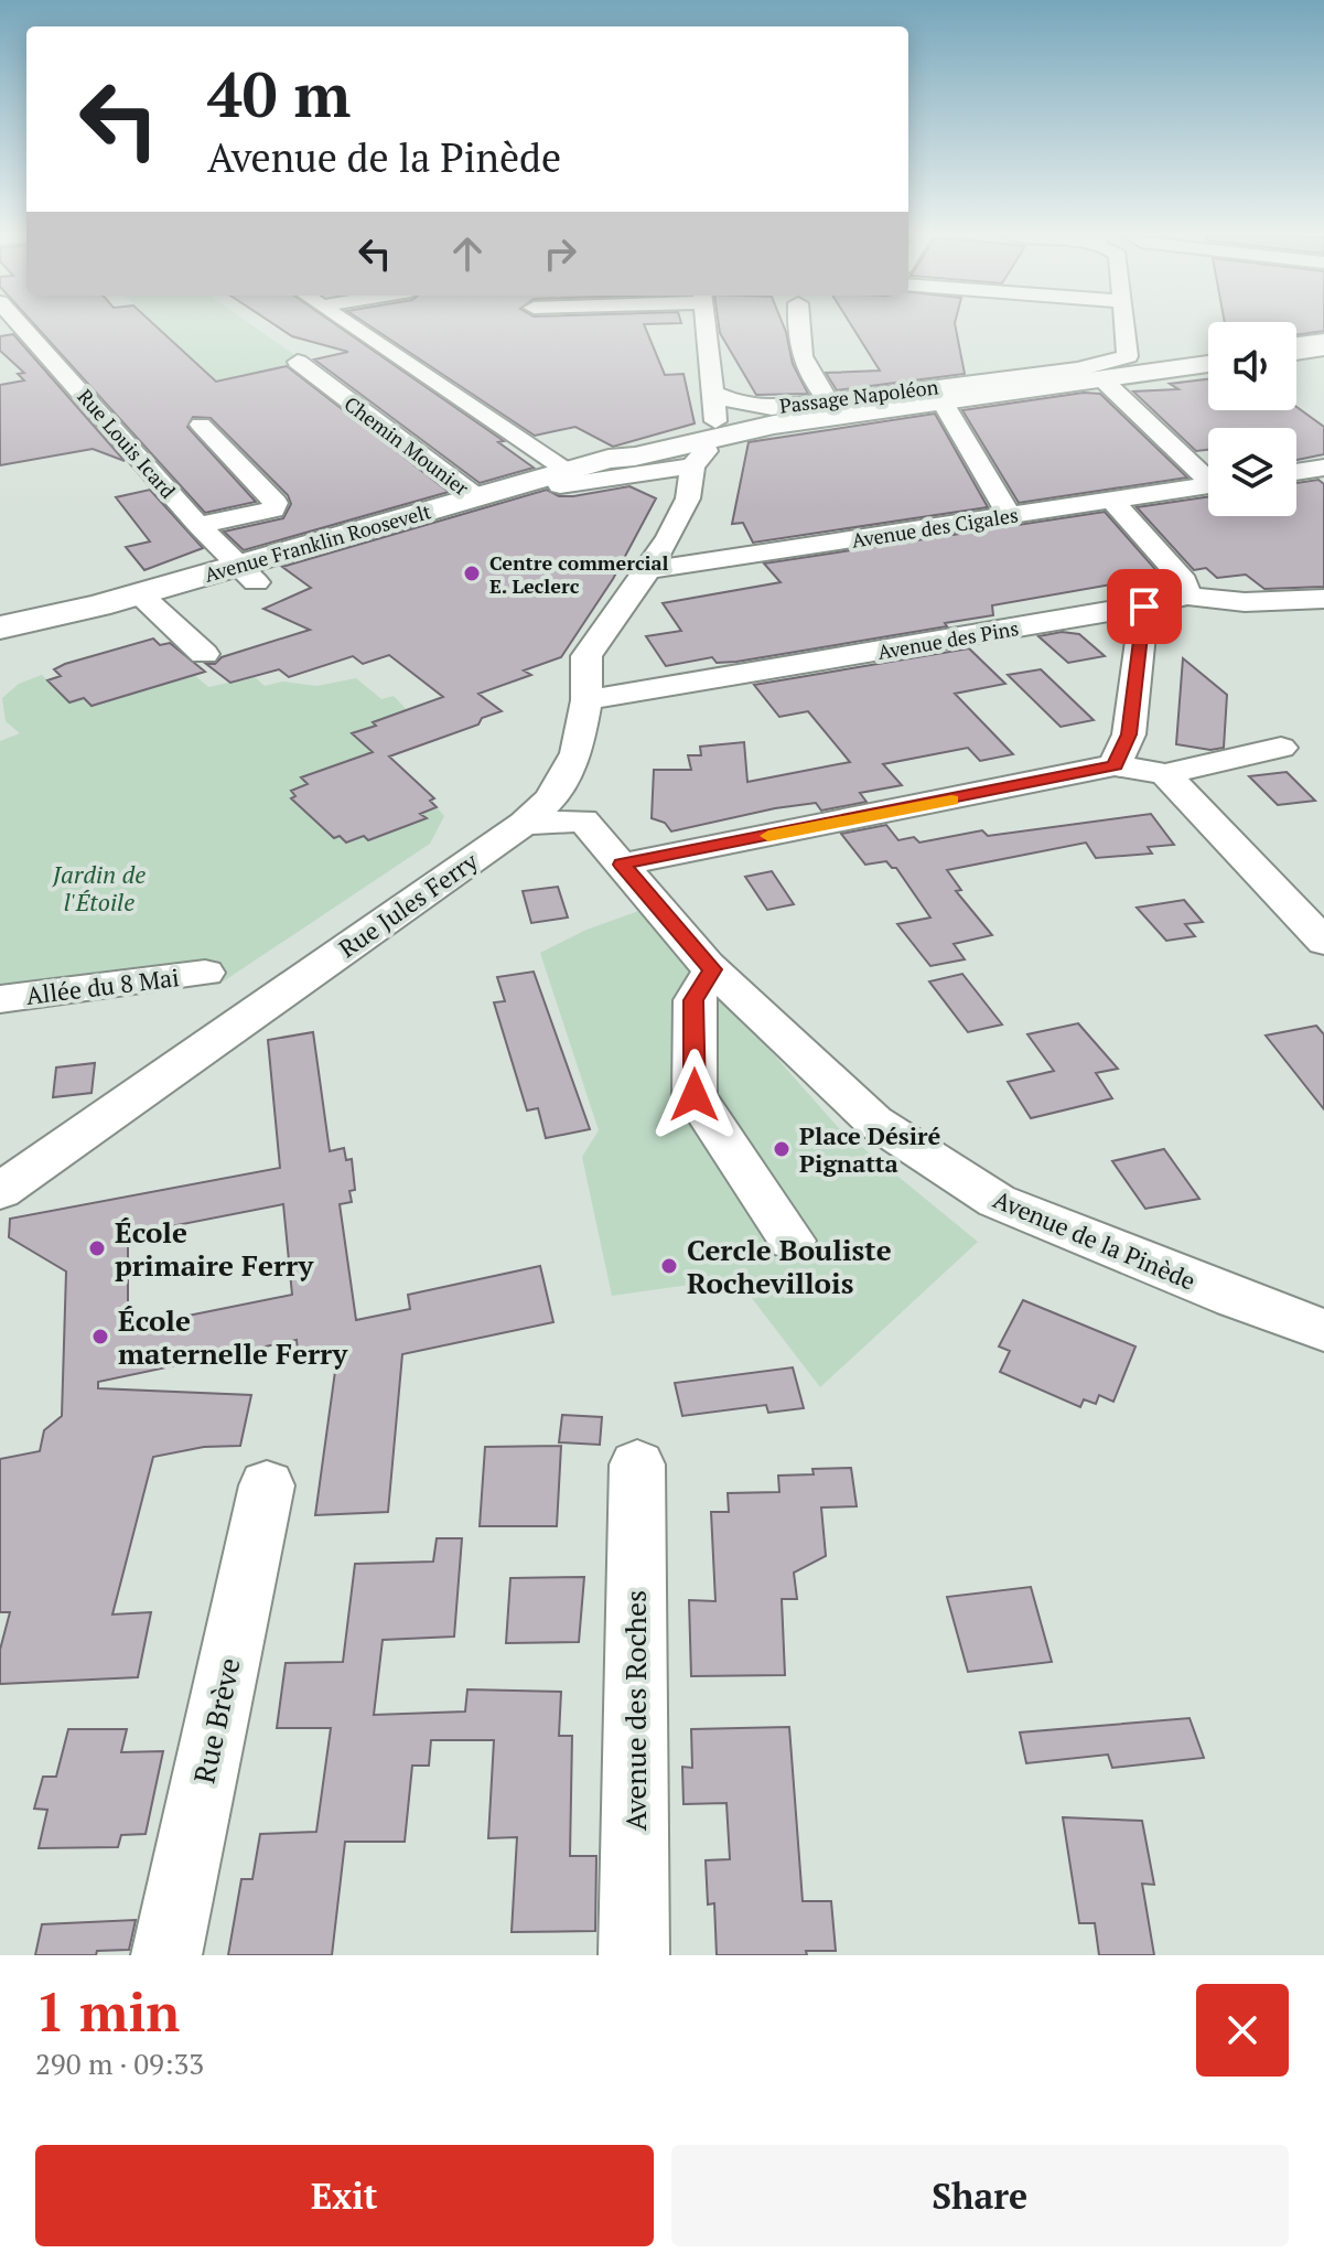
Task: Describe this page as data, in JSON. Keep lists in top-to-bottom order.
{
  "streets": {
    "main road": ["Avenue Franklin Roosevelt"],
    "street": [
      "Passage Napoléon",
      "Rue Louis Icard",
      "Chemin Mounier",
      "Avenue des Cigales",
      "Avenue des Pins",
      "Rue Jules Ferry",
      "Allée du 8 Mai",
      "Avenue de la Pinède",
      "Avenue des Roches",
      "Rue Brève"
    ]
  },
  "crossings": [
    ["Passage Napoléon", "Avenue Franklin Roosevelt"],
    ["Rue Louis Icard", "Avenue Franklin Roosevelt"],
    ["Chemin Mounier", "Avenue Franklin Roosevelt"],
    ["Avenue des Cigales", "Rue Jules Ferry"],
    ["Avenue Franklin Roosevelt", "Rue Jules Ferry"],
    ["Avenue des Pins", "Rue Jules Ferry"]
  ],
  "parks": ["Jardin de l'Étoile"],
  "places": [
    "Centre commercial E. Leclerc",
    "Place Désiré Pignatta",
    "École primaire Ferry",
    "Cercle Bouliste Rochevillois",
    "École maternelle Ferry"
  ],
  "page": {
    "turn": ["40 m", "Avenue de la Pinède"],
    "heading": ["1 min", "290 m · 09:33"],
    "buttons": ["Exit", "Share"]
  }
}
